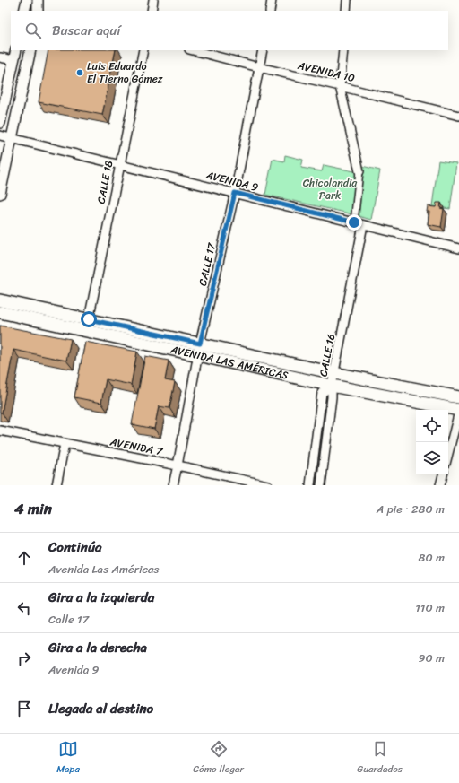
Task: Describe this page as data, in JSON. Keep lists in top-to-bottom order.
{
  "streets": {
    "main road": ["AVENIDA LAS AMÉRICAS"],
    "street": [
      "AVENIDA 10",
      "AVENIDA 9",
      "CALLE 18",
      "CALLE 17",
      "CALLE 16",
      "AVENIDA 7"
    ]
  },
  "crossings": [
    ["AVENIDA 10", "CALLE 17"],
    ["AVENIDA 9", "CALLE 18"],
    ["AVENIDA 9", "CALLE 17"],
    ["AVENIDA 9", "CALLE 16"],
    ["CALLE 18", "AVENIDA LAS AMÉRICAS"],
    ["CALLE 17", "AVENIDA LAS AMÉRICAS"],
    ["CALLE 17", "AVENIDA 7"],
    ["CALLE 16", "AVENIDA LAS AMÉRICAS"]
  ],
  "parks": ["Chicolandia Park"],
  "places": ["Luis Eduardo El Tierno Gómez"],
  "page": {
    "search": "Buscar aquí",
    "heading": ["4 min", "A pie · 280 m"],
    "list": [
      ["Continúa", "Avenida Las Américas", "80 m"],
      ["Gira a la izquierda", "Calle 17", "110 m"],
      ["Gira a la derecha", "Avenida 9", "90 m"],
      "Llegada al destino"
    ],
    "nav": ["Mapa", "Cómo llegar", "Guardados"]
  }
}
